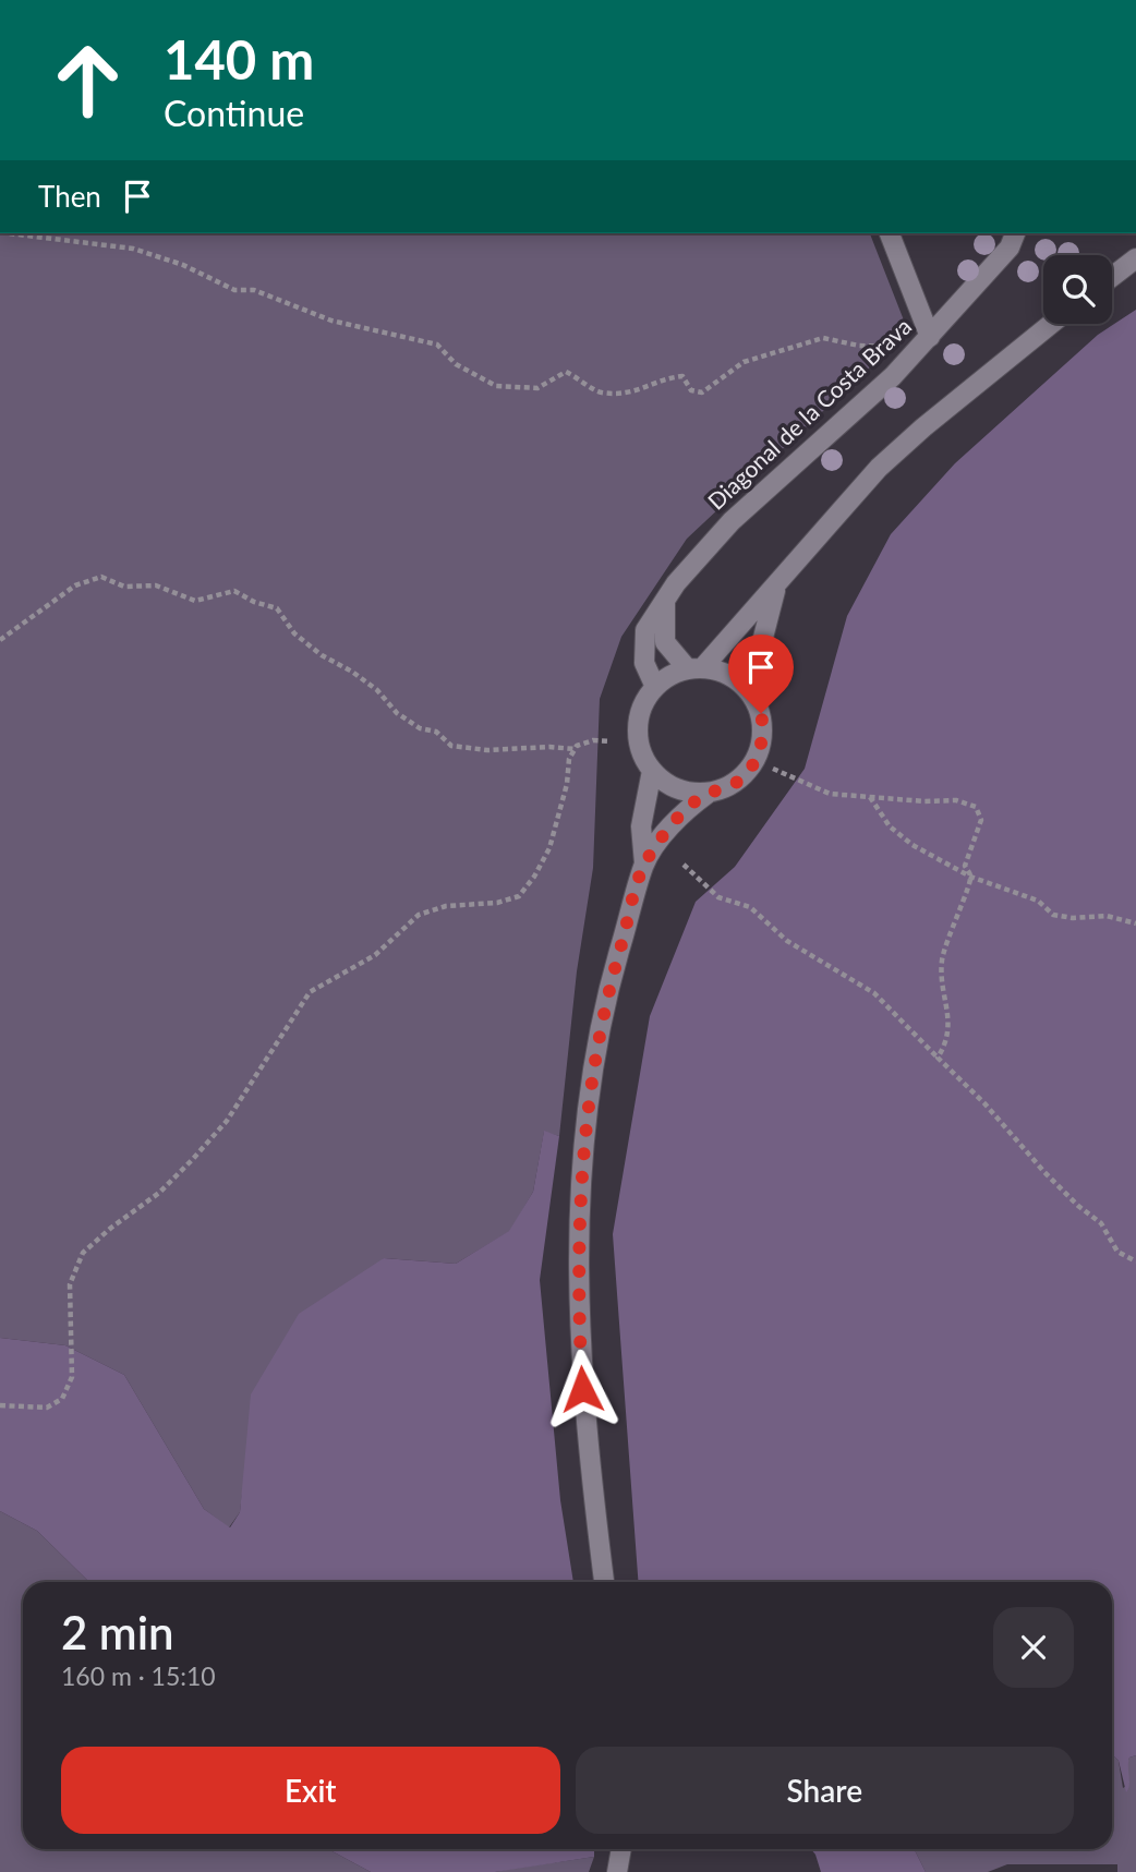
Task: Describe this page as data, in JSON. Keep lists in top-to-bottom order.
{
  "streets": {
    "street": ["Diagonal de la Costa Brava"]
  },
  "page": {
    "turn": ["140 m", "Continue"],
    "then": "Then",
    "heading": ["2 min", "160 m · 15:10"],
    "buttons": ["Exit", "Share"]
  }
}
